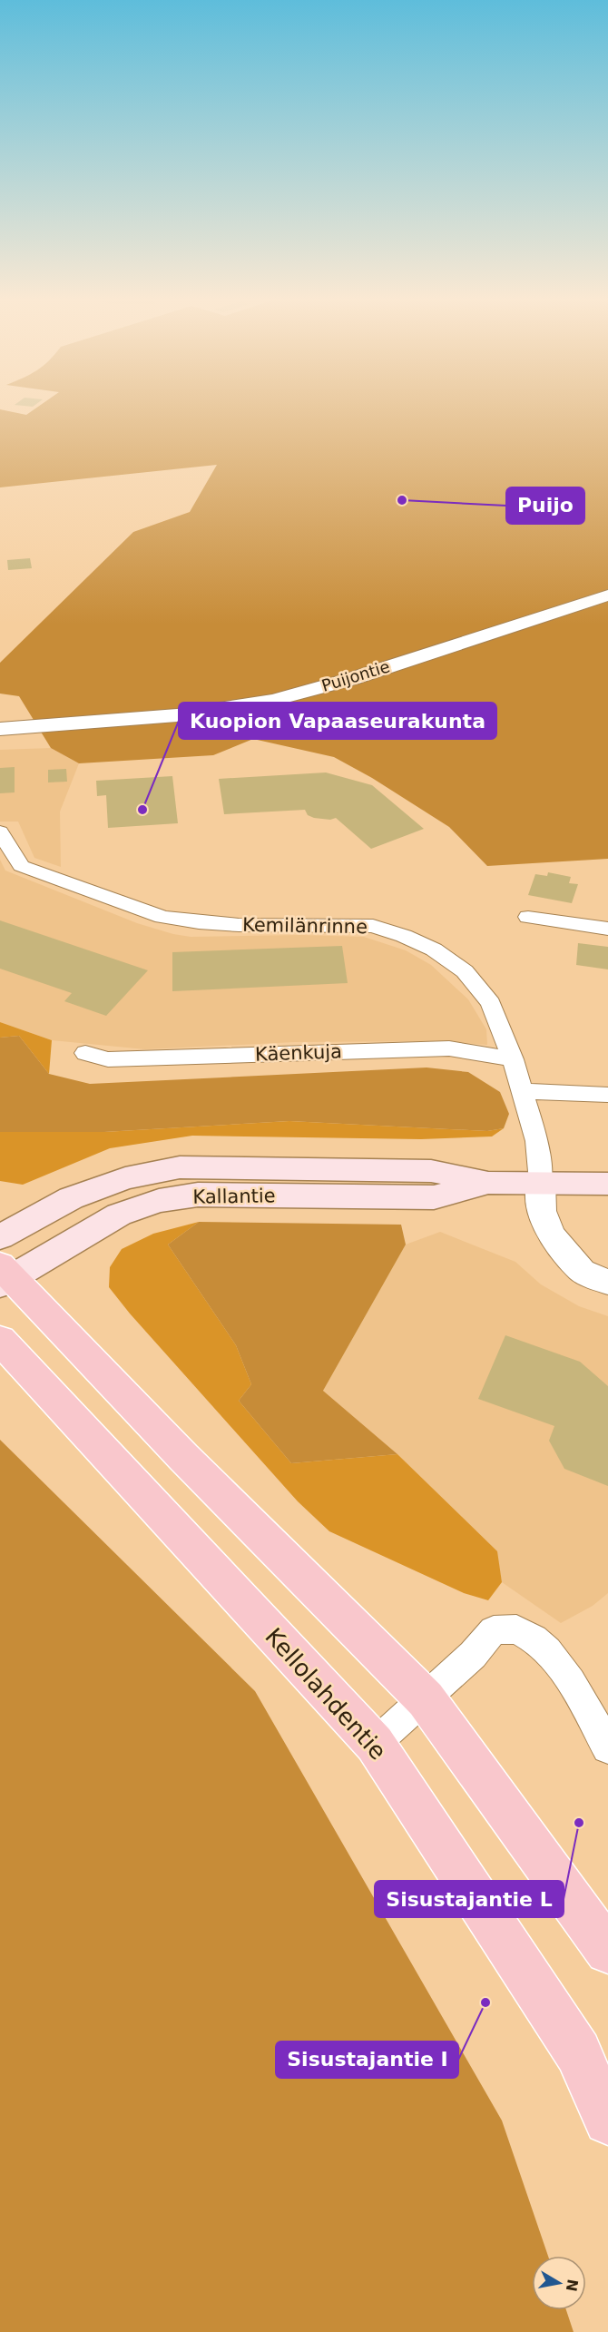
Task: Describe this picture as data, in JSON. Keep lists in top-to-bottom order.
{
  "streets": {
    "main road": ["Kallantie", "Kellolahdentie"],
    "street": ["Puijontie", "Kemilänrinne", "Käenkuja"]
  },
  "crossings": [
    ["Kemilänrinne", "Käenkuja"],
    ["Kemilänrinne", "Kallantie"]
  ],
  "places": [
    "Puijo",
    "Kuopion Vapaaseurakunta",
    "Sisustajantie L",
    "Sisustajantie I"
  ],
  "north": "right"
}
